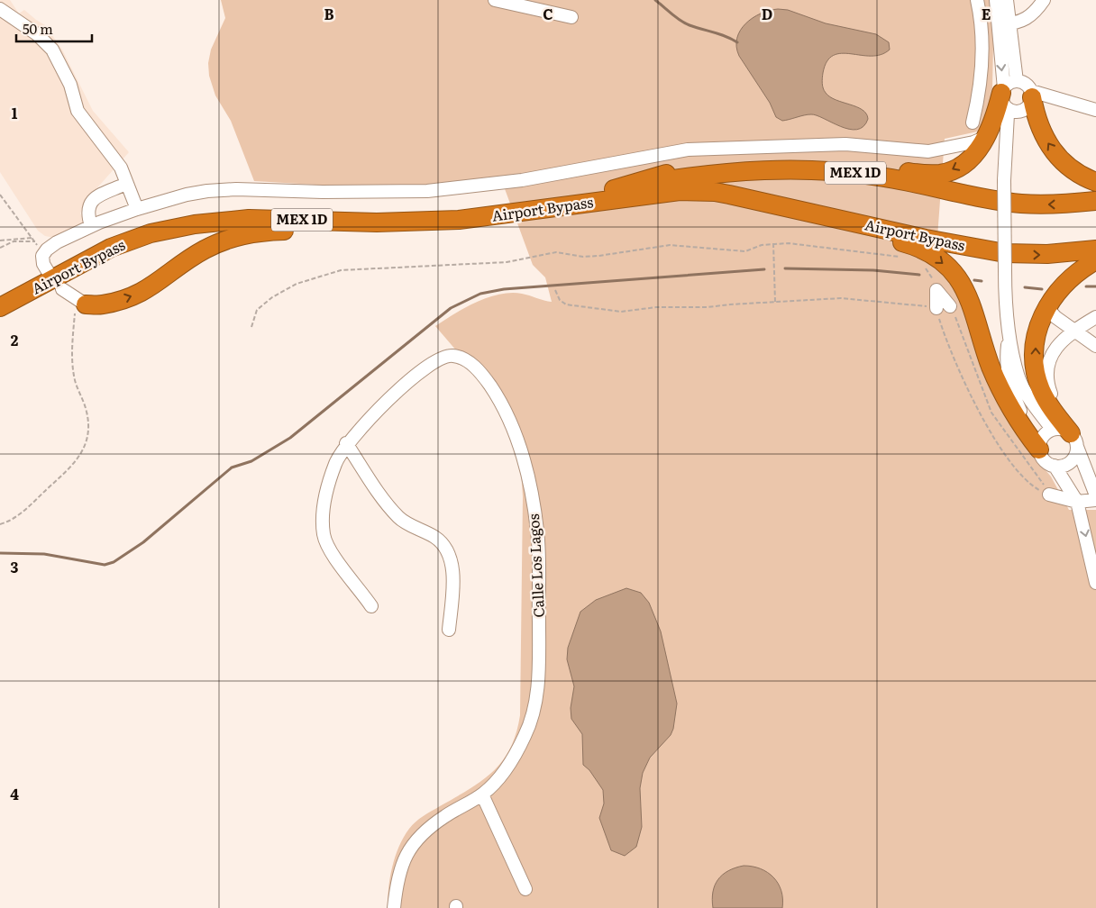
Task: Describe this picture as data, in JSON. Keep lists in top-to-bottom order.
{
  "streets": {
    "highway": ["MEX 1D", "Airport Bypass"],
    "street": ["Calle Los Lagos"]
  },
  "scale_bar": "50 m",
  "grid": {
    "columns": [
      "B",
      "C",
      "D",
      "E"
    ],
    "rows": [
      "1",
      "2",
      "3",
      "4"
    ]
  }
}
